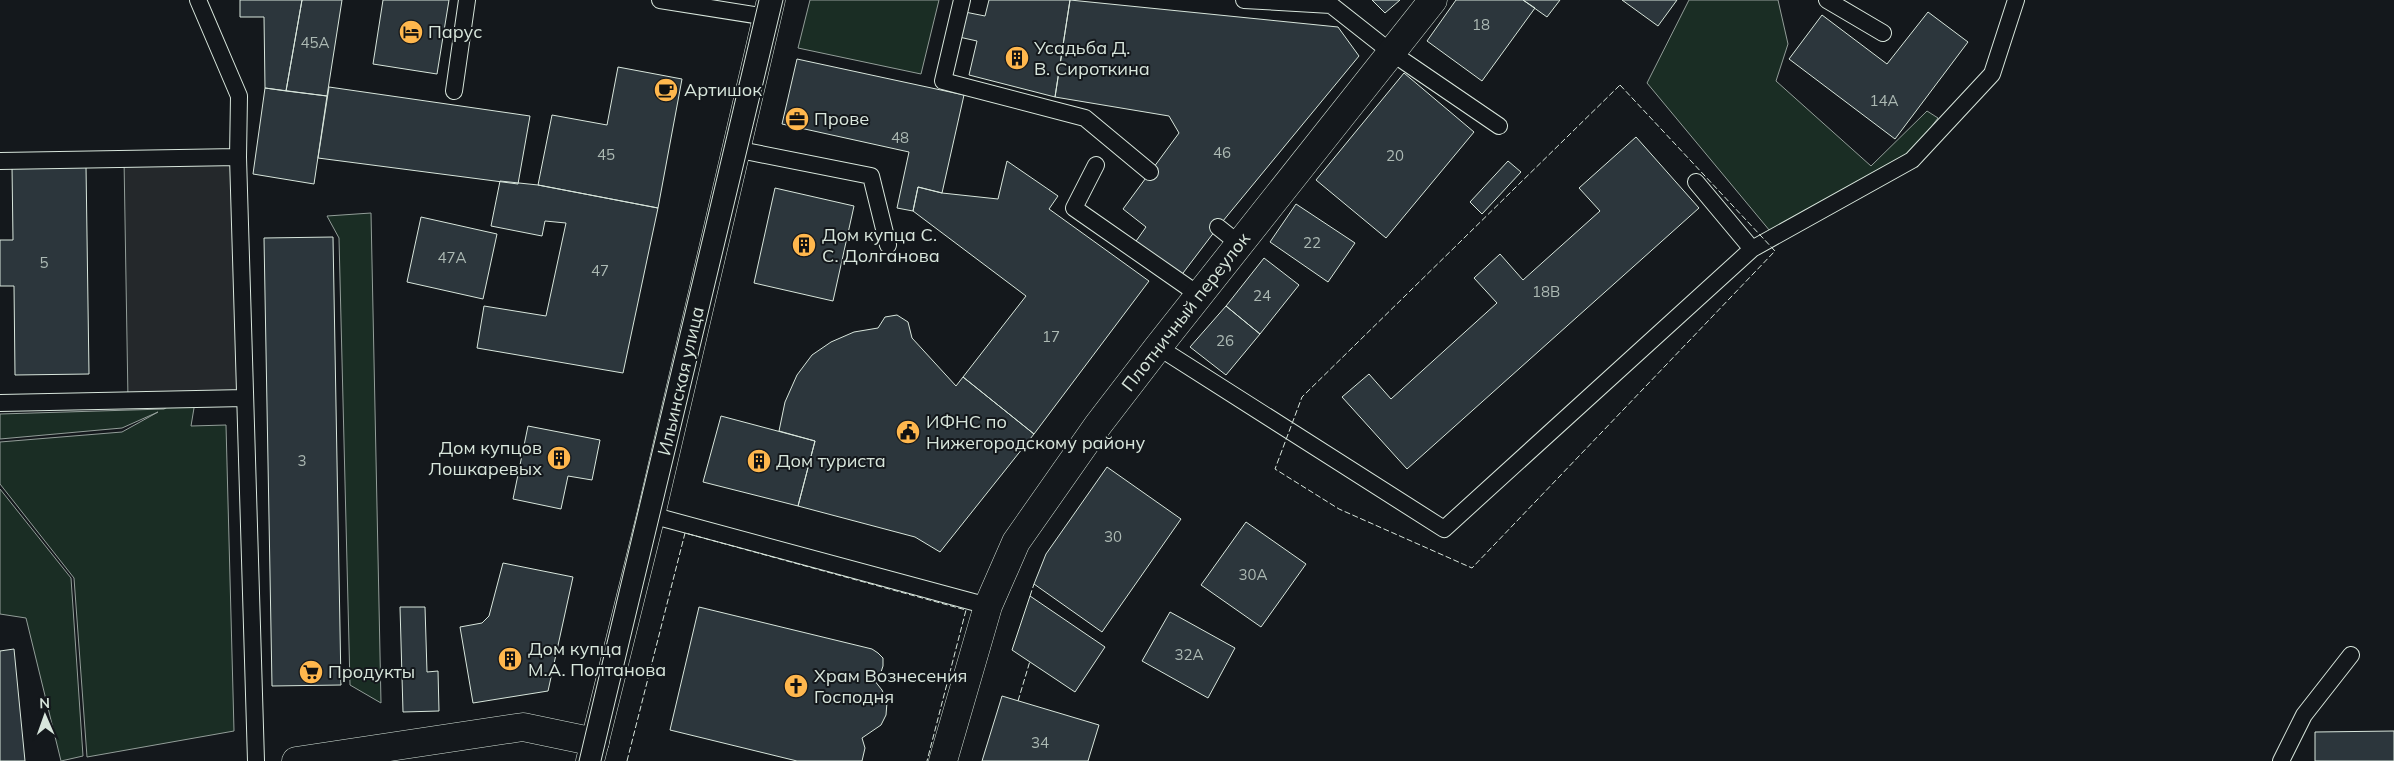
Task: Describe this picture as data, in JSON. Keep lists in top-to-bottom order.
{
  "streets": {
    "street": ["Плотничный переулок", "Ильинская улица"]
  },
  "places": {
    "hotel": ["Парус"],
    "building": [
      "Усадьба Д. В. Сироткина",
      "Дом купца С. С. Долганова",
      "Дом купцов Лошкаревых",
      "Дом туриста",
      "Дом купца М.А. Полтанова"
    ],
    "cafe": ["Артишок"],
    "office": ["Прове"],
    "public building": ["ИФНС по Нижегородскому району"],
    "supermarket": ["Продукты"],
    "church": ["Храм Вознесения Господня"]
  },
  "house_numbers": [
    "18",
    "45А",
    "14А",
    "48",
    "46",
    "45",
    "20",
    "22",
    "47А",
    "5",
    "47",
    "18В",
    "24",
    "17",
    "26",
    "3",
    "30",
    "30А",
    "32А",
    "34"
  ],
  "north": "top"
}
